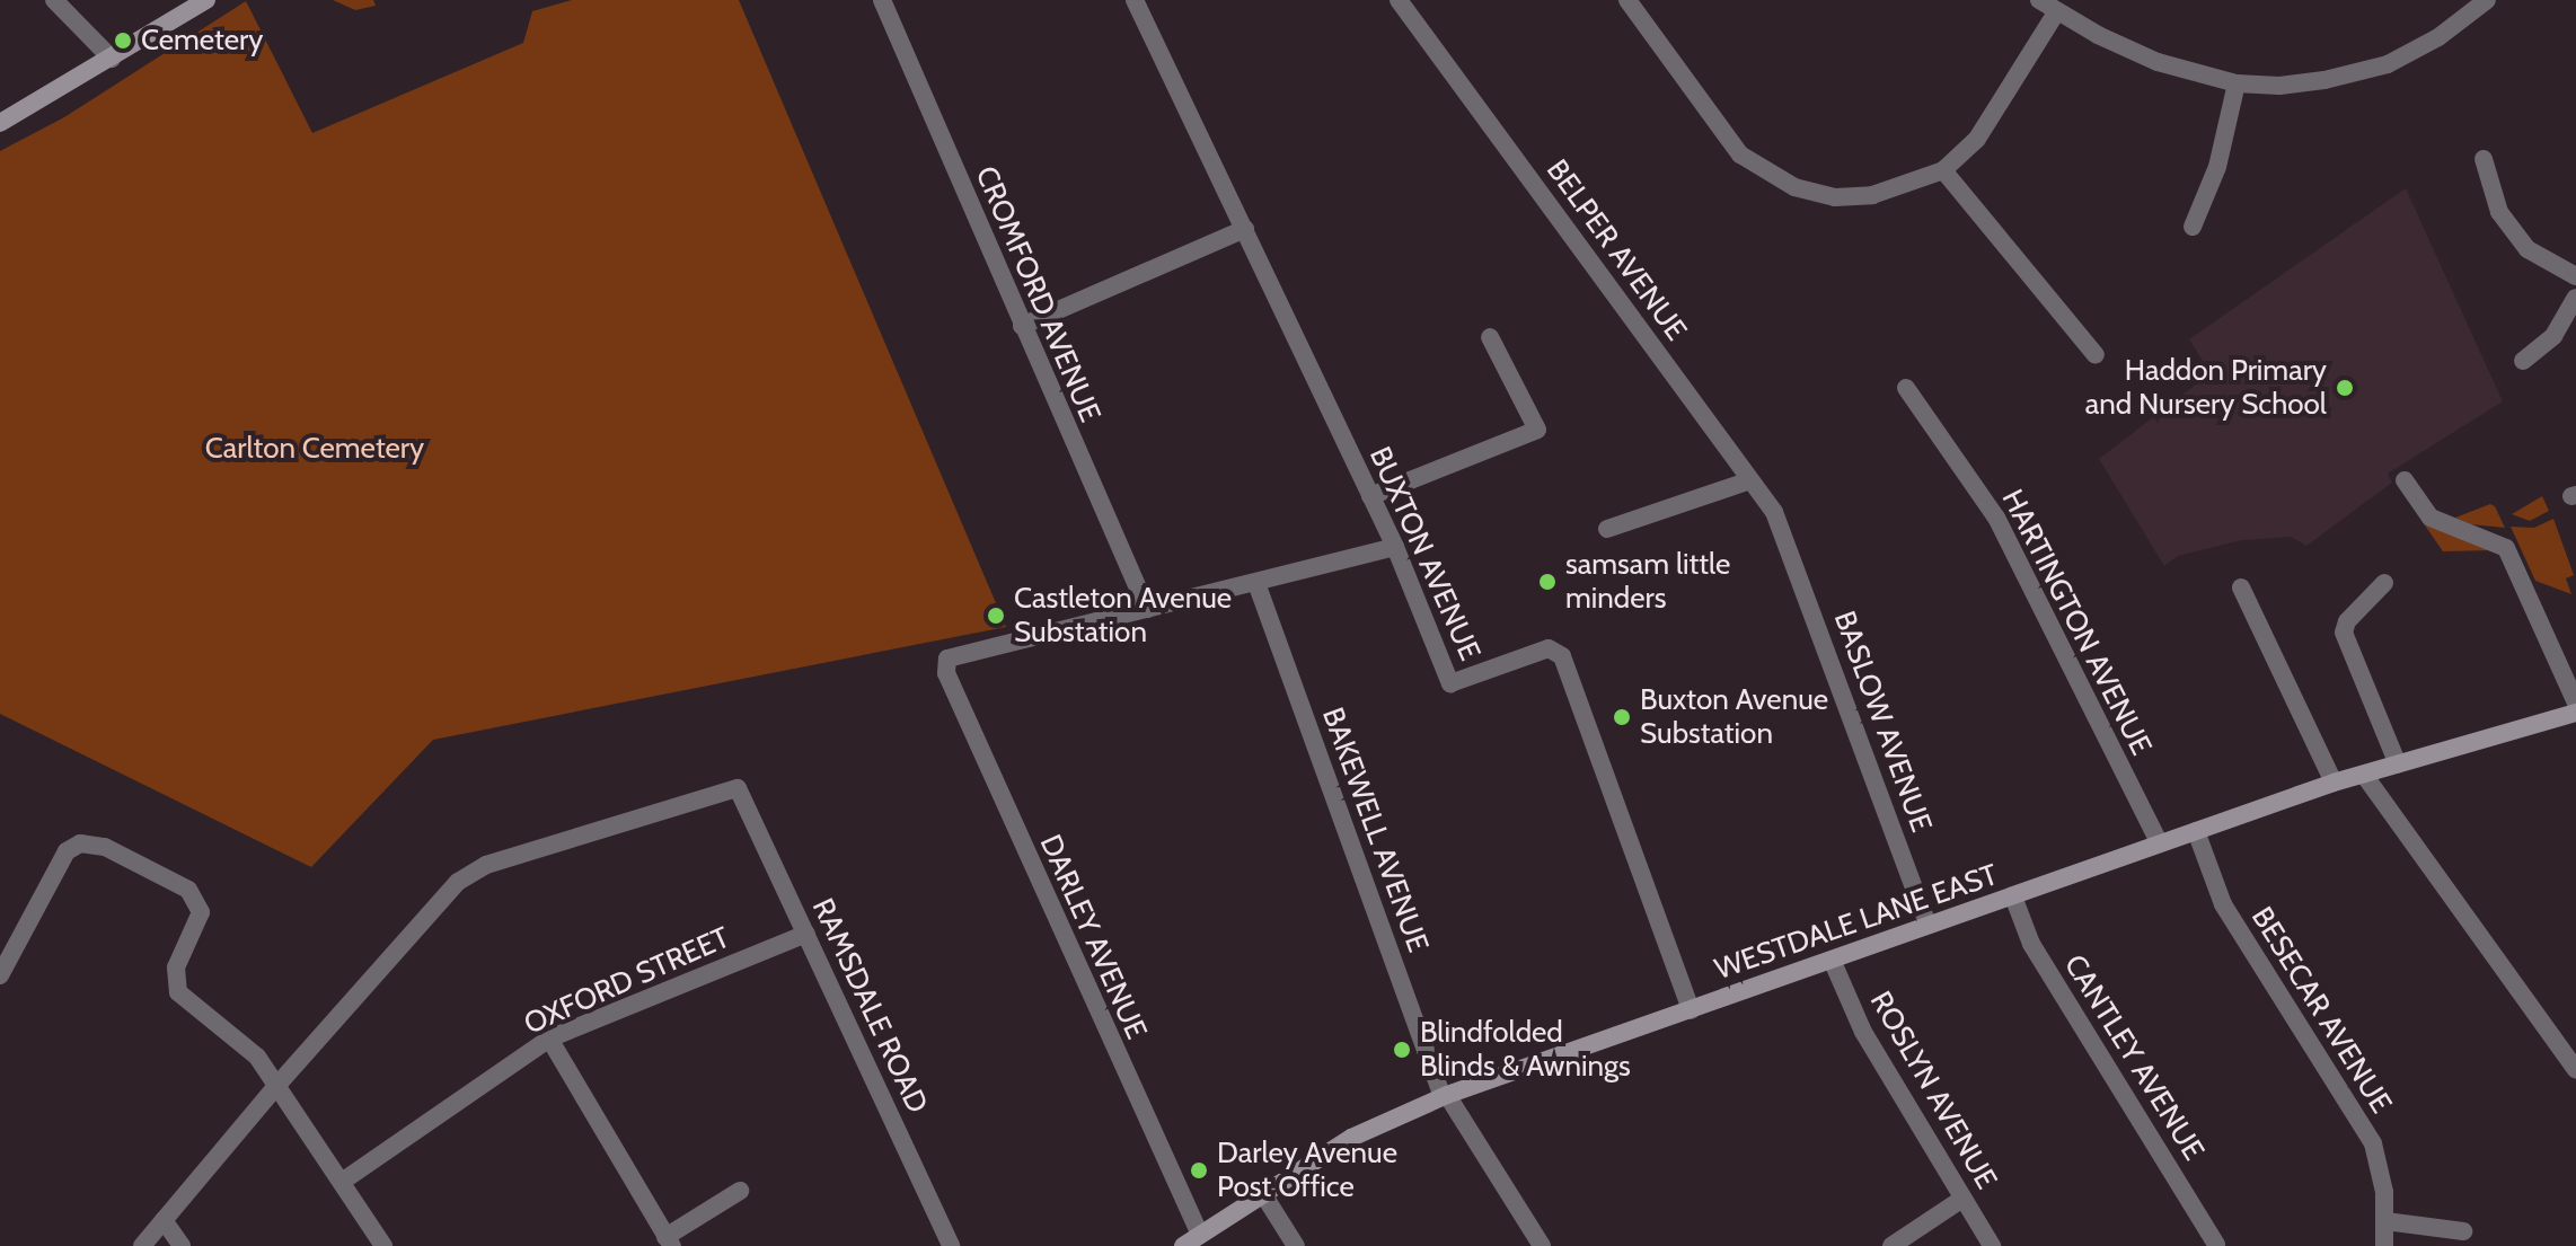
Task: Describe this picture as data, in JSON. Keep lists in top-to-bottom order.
{
  "streets": {
    "street": [
      "BELPER AVENUE",
      "CROMFORD AVENUE",
      "BUXTON AVENUE",
      "HARTINGTON AVENUE",
      "BASLOW AVENUE",
      "BAKEWELL AVENUE",
      "WESTDALE LANE EAST",
      "DARLEY AVENUE",
      "OXFORD STREET",
      "RAMSDALE ROAD",
      "BESECAR AVENUE",
      "CANTLEY AVENUE",
      "ROSLYN AVENUE"
    ]
  },
  "crossings": [
    ["BELPER AVENUE", "BASLOW AVENUE"],
    ["CROMFORD AVENUE", "DARLEY AVENUE"],
    ["BUXTON AVENUE", "WESTDALE LANE EAST"],
    ["HARTINGTON AVENUE", "WESTDALE LANE EAST"],
    ["BASLOW AVENUE", "WESTDALE LANE EAST"],
    ["BAKEWELL AVENUE", "WESTDALE LANE EAST"],
    ["WESTDALE LANE EAST", "DARLEY AVENUE"],
    ["WESTDALE LANE EAST", "BESECAR AVENUE"],
    ["WESTDALE LANE EAST", "CANTLEY AVENUE"],
    ["WESTDALE LANE EAST", "ROSLYN AVENUE"],
    ["OXFORD STREET", "RAMSDALE ROAD"]
  ],
  "parks": ["Carlton Cemetery"],
  "places": [
    "Cemetery",
    "Haddon Primary and Nursery School",
    "samsam little minders",
    "Castleton Avenue Substation",
    "Buxton Avenue Substation",
    "Blindfolded Blinds & Awnings",
    "Darley Avenue Post Office"
  ]
}
